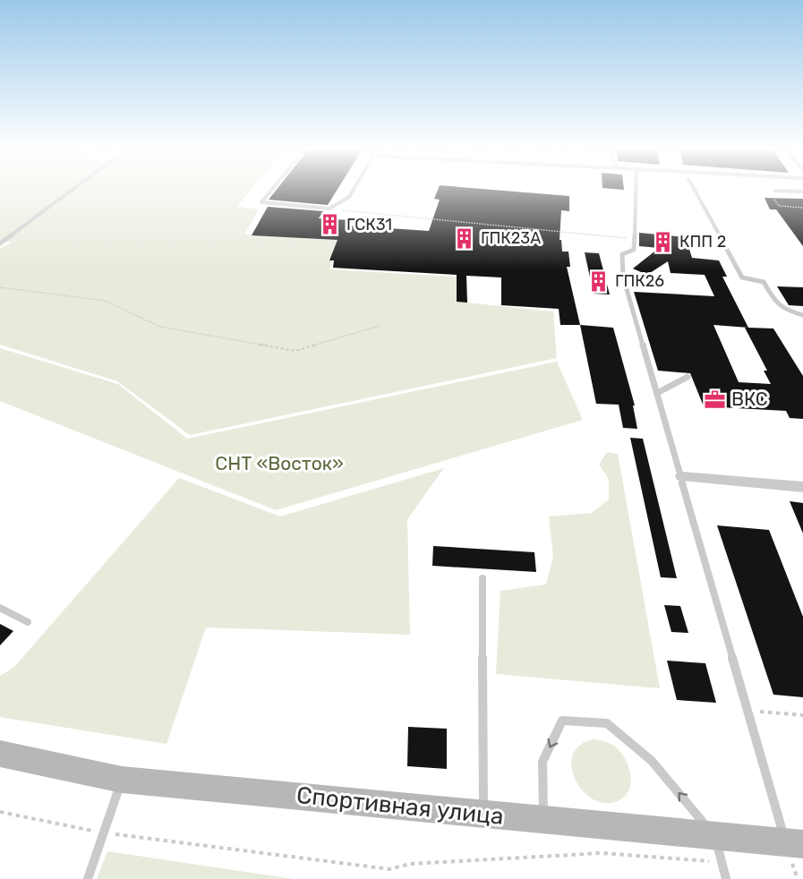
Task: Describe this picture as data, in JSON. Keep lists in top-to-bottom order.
{
  "streets": {
    "street": ["Спортивная улица"]
  },
  "parks": ["СНТ «Восток»"],
  "places": {
    "building": [
      "ГСК31",
      "ГПК23А",
      "КПП 2",
      "ГПК26"
    ],
    "office": ["ВКС"]
  }
}
